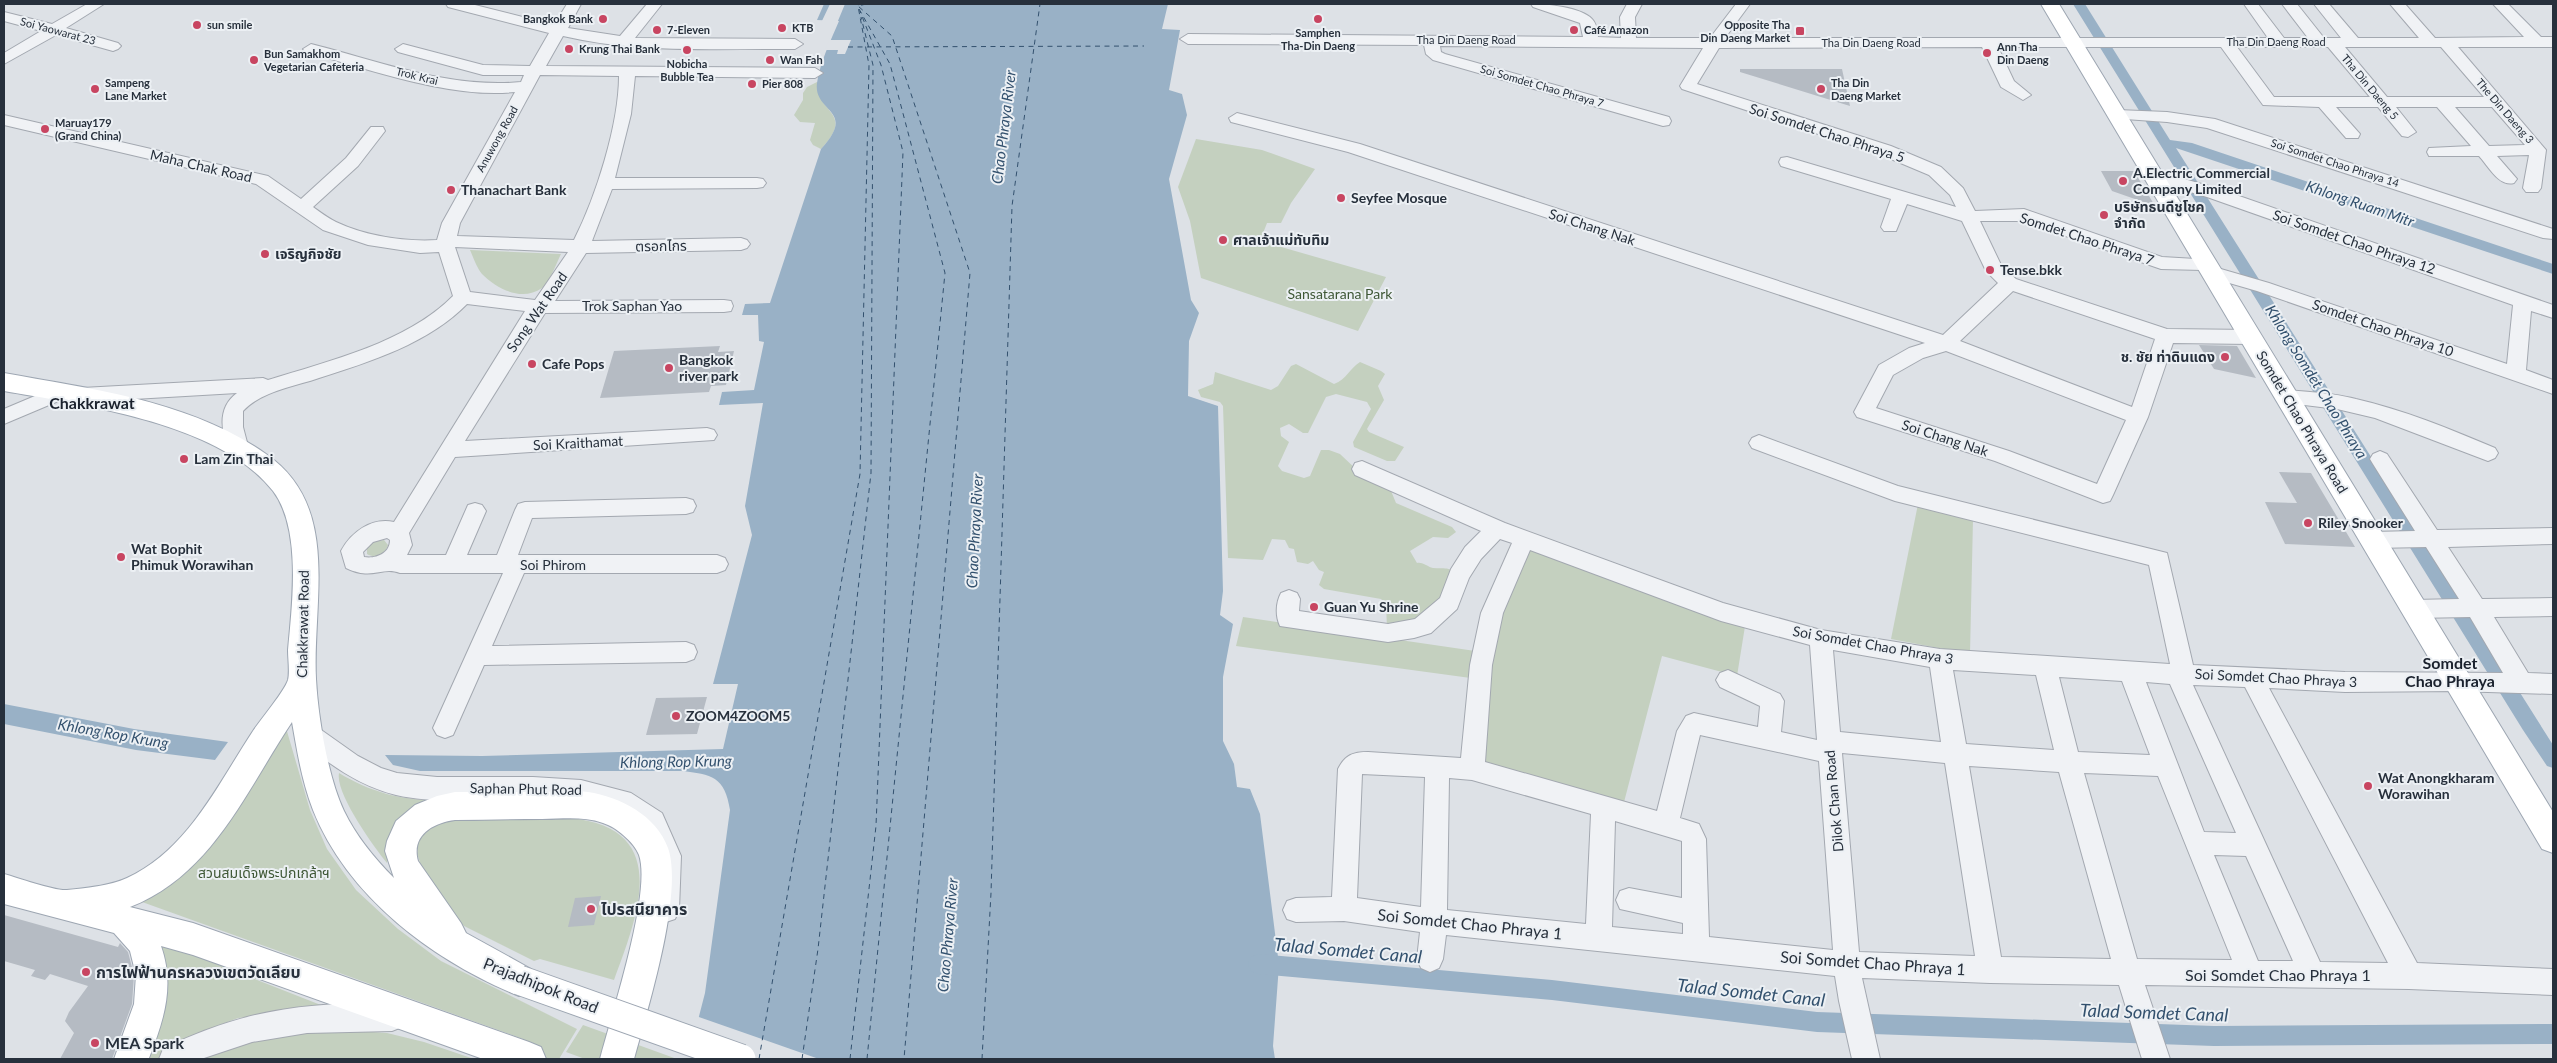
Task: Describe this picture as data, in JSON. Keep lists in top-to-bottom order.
{
  "streets": {
    "main road": ["Somdet Chao Phraya Road", "Chakkrawat Road", "Prajadhipok Road"],
    "street": [
      "Soi Yaowarat 23",
      "Tha Din Daeng Road",
      "Trok Krai",
      "Soi Somdet Chao Phraya 7",
      "Tha Din Daeng 5",
      "The Din Daeng 3",
      "Soi Somdet Chao Phraya 5",
      "Anuwong Road",
      "Soi Somdet Chao Phraya 14",
      "Maha Chak Road",
      "Soi Chang Nak",
      "Somdet Chao Phraya 7",
      "Soi Somdet Chao Phraya 12",
      "ตรอกไกร",
      "Trok Saphan Yao",
      "Song Wat Road",
      "Somdet Chao Phraya 10",
      "Soi Kraithamat",
      "Soi Phirom",
      "Soi Somdet Chao Phraya 3",
      "Saphan Phut Road",
      "Dilok Chan Road",
      "Soi Somdet Chao Phraya 1"
    ]
  },
  "crossings": [
    ["Tha Din Daeng Road", "Soi Somdet Chao Phraya 7"],
    ["Tha Din Daeng Road", "Tha Din Daeng 5"],
    ["Tha Din Daeng Road", "The Din Daeng 3"],
    ["Tha Din Daeng Road", "Soi Somdet Chao Phraya 5"],
    ["Tha Din Daeng Road", "Somdet Chao Phraya Road"],
    ["Trok Krai", "Anuwong Road"],
    ["Soi Somdet Chao Phraya 5", "Soi Chang Nak"],
    ["Soi Somdet Chao Phraya 5", "Somdet Chao Phraya 7"],
    ["Soi Somdet Chao Phraya 5", "Somdet Chao Phraya Road"],
    ["Anuwong Road", "Maha Chak Road"],
    ["Soi Somdet Chao Phraya 14", "Somdet Chao Phraya Road"],
    ["Maha Chak Road", "ตรอกไกร"],
    ["Maha Chak Road", "Song Wat Road"],
    ["Somdet Chao Phraya 7", "Somdet Chao Phraya 10"],
    ["Somdet Chao Phraya 7", "Somdet Chao Phraya Road"],
    ["Soi Somdet Chao Phraya 12", "Somdet Chao Phraya Road"],
    ["ตรอกไกร", "Song Wat Road"],
    ["Trok Saphan Yao", "Song Wat Road"],
    ["Trok Saphan Yao", "Chakkrawat Road"],
    ["Song Wat Road", "Soi Kraithamat"],
    ["Song Wat Road", "Soi Phirom"],
    ["Somdet Chao Phraya 10", "Somdet Chao Phraya Road"],
    ["Somdet Chao Phraya Road", "Soi Somdet Chao Phraya 3"],
    ["Chakkrawat Road", "Saphan Phut Road"],
    ["Chakkrawat Road", "Prajadhipok Road"],
    ["Soi Somdet Chao Phraya 3", "Dilok Chan Road"],
    ["Saphan Phut Road", "Prajadhipok Road"],
    ["Dilok Chan Road", "Soi Somdet Chao Phraya 1"]
  ],
  "districts": ["Chakkrawat", "Somdet Chao Phraya"],
  "water": [
    "Chao Phraya River",
    "Khlong Ruam Mitr",
    "Khlong Somdet Chao Phraya",
    "Khlong Rop Krung",
    "Talad Somdet Canal"
  ],
  "parks": ["Sansatarana Park", "สวนสมเด็จพระปกเกล้าฯ"],
  "places": {
    "other": [
      "Bangkok Bank",
      "Samphen Tha-Din Daeng",
      "sun smile",
      "KTB",
      "7-Eleven",
      "Café Amazon",
      "Krung Thai Bank",
      "Nobicha Bubble Tea",
      "Ann Tha Din Daeng",
      "Bun Samakhom Vegetarian Cafeteria",
      "Wan Fah",
      "Pier 808",
      "Sampeng Lane Market",
      "Tha Din Daeng Market",
      "Maruay179 (Grand China)",
      "A.Electric Commercial Company Limited",
      "Thanachart Bank",
      "Seyfee Mosque",
      "บริษัทธนดีชูโชค จำกัด",
      "ศาลเจ้าแม่ทับทิม",
      "เจริญกิจชัย",
      "Tense.bkk",
      "ช. ชัย ท่าดินแดง",
      "Cafe Pops",
      "Bangkok river park",
      "Lam Zin Thai",
      "Riley Snooker",
      "Wat Bophit Phimuk Worawihan",
      "Guan Yu Shrine",
      "ZOOM4ZOOM5",
      "Wat Anongkharam Worawihan",
      "ไปรสนียาคาร",
      "การไฟฟ้านครหลวงเขตวัดเลียบ",
      "MEA Spark"
    ],
    "transit": ["Opposite Tha Din Daeng Market"]
  }
}
